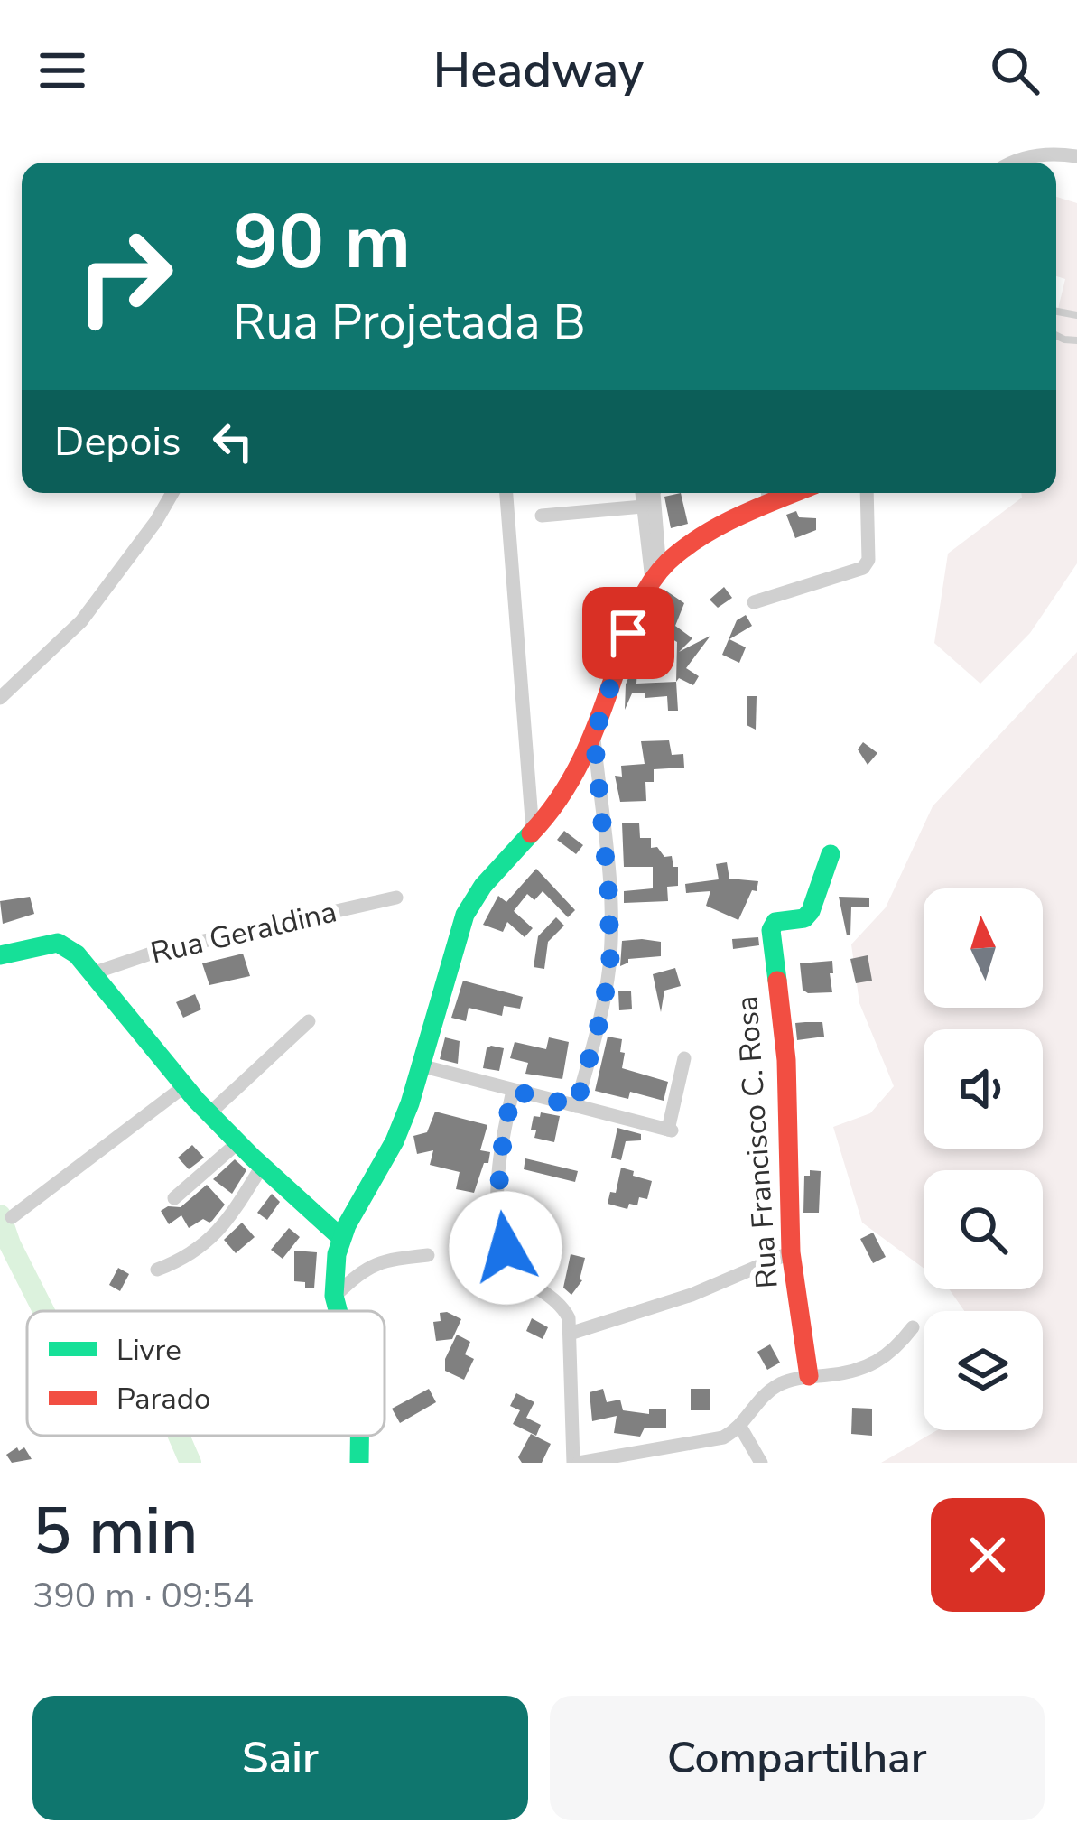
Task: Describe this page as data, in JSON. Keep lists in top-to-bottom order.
{
  "streets": {
    "street": ["Rua Geraldina", "Rua Francisco C. Rosa"]
  },
  "legend": ["Livre", "Parado"],
  "north": "top",
  "page": {
    "header": "Headway",
    "turn": ["90 m", "Rua Projetada B"],
    "then": "Depois",
    "heading": ["5 min", "390 m · 09:54"],
    "buttons": ["Sair", "Compartilhar"]
  }
}
